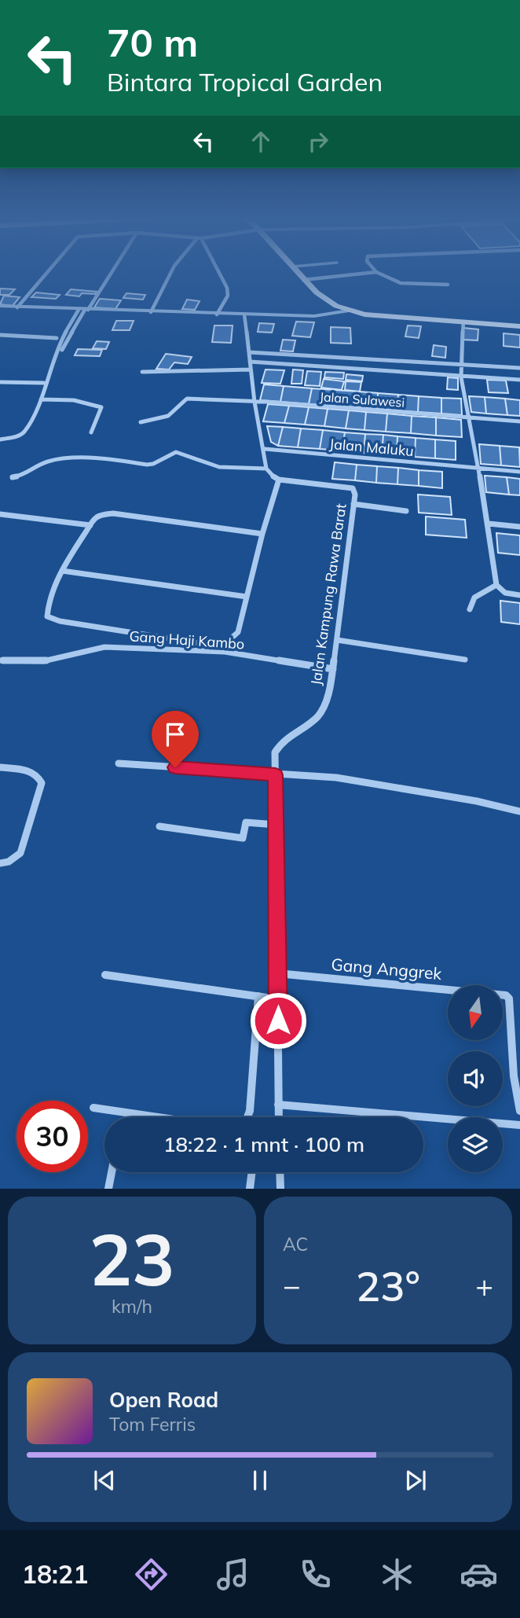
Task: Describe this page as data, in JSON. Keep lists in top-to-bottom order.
{
  "streets": {
    "street": [
      "Jalan Sulawesi",
      "Jalan Maluku",
      "Jalan Kampung Rawa Barat",
      "Gang Haji Kambo",
      "Gang Anggrek"
    ]
  },
  "crossings": [
    ["Jalan Kampung Rawa Barat", "Gang Haji Kambo"],
    ["Jalan Kampung Rawa Barat", "Gang Anggrek"]
  ],
  "north": "bottom",
  "page": {
    "turn": ["70 m", "Bintara Tropical Garden"],
    "limit": "30",
    "trip": "18:22 · 1 mnt · 100 m",
    "tile": [
      ["23", "km/h"],
      "AC"
    ],
    "heat": ["−", "23°", "+"],
    "song": ["Open Road", "Tom Ferris"],
    "tabs": "18:21"
  }
}
